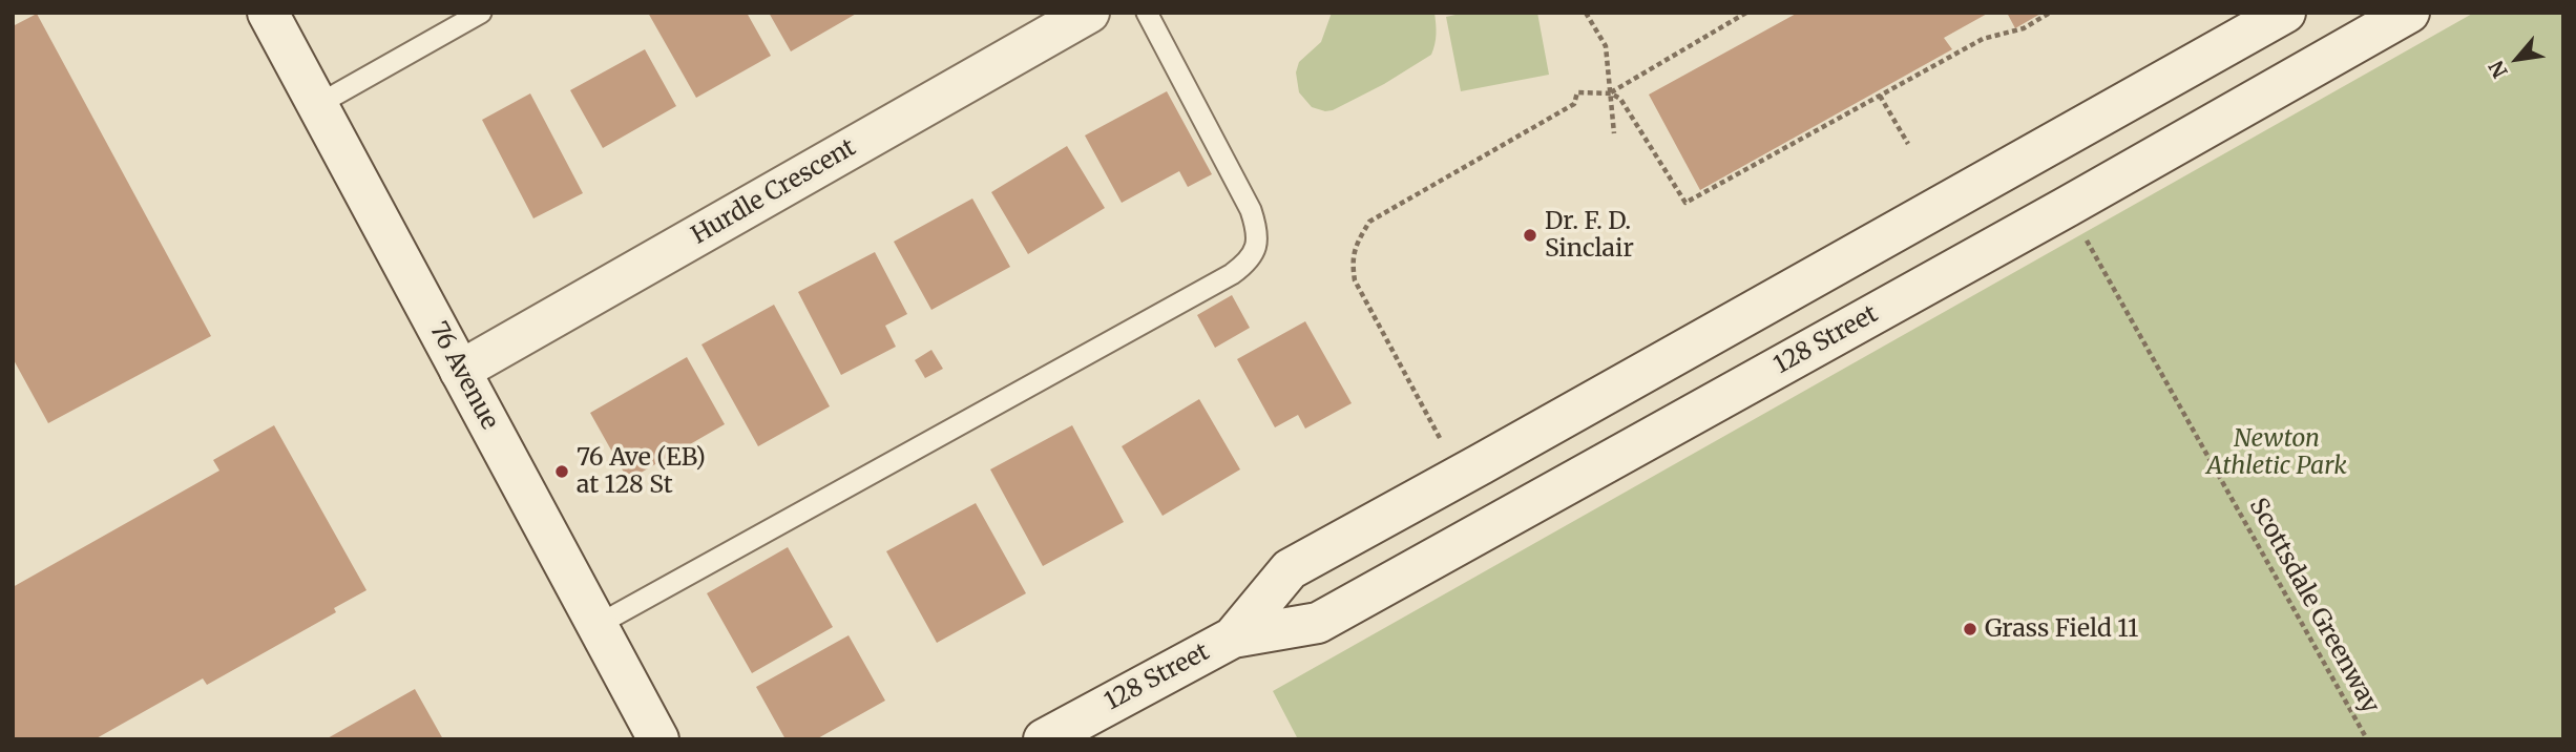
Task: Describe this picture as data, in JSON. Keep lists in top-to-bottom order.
{
  "streets": {
    "main road": ["Hurdle Crescent", "128 Street", "76 Avenue"],
    "path": ["Scottsdale Greenway"]
  },
  "crossings": [
    ["Hurdle Crescent", "76 Avenue"]
  ],
  "parks": ["Newton Athletic Park"],
  "places": ["Dr. F. D. Sinclair", "76 Ave (EB) at 128 St", "Grass Field 11"],
  "north": "bottom left"
}
